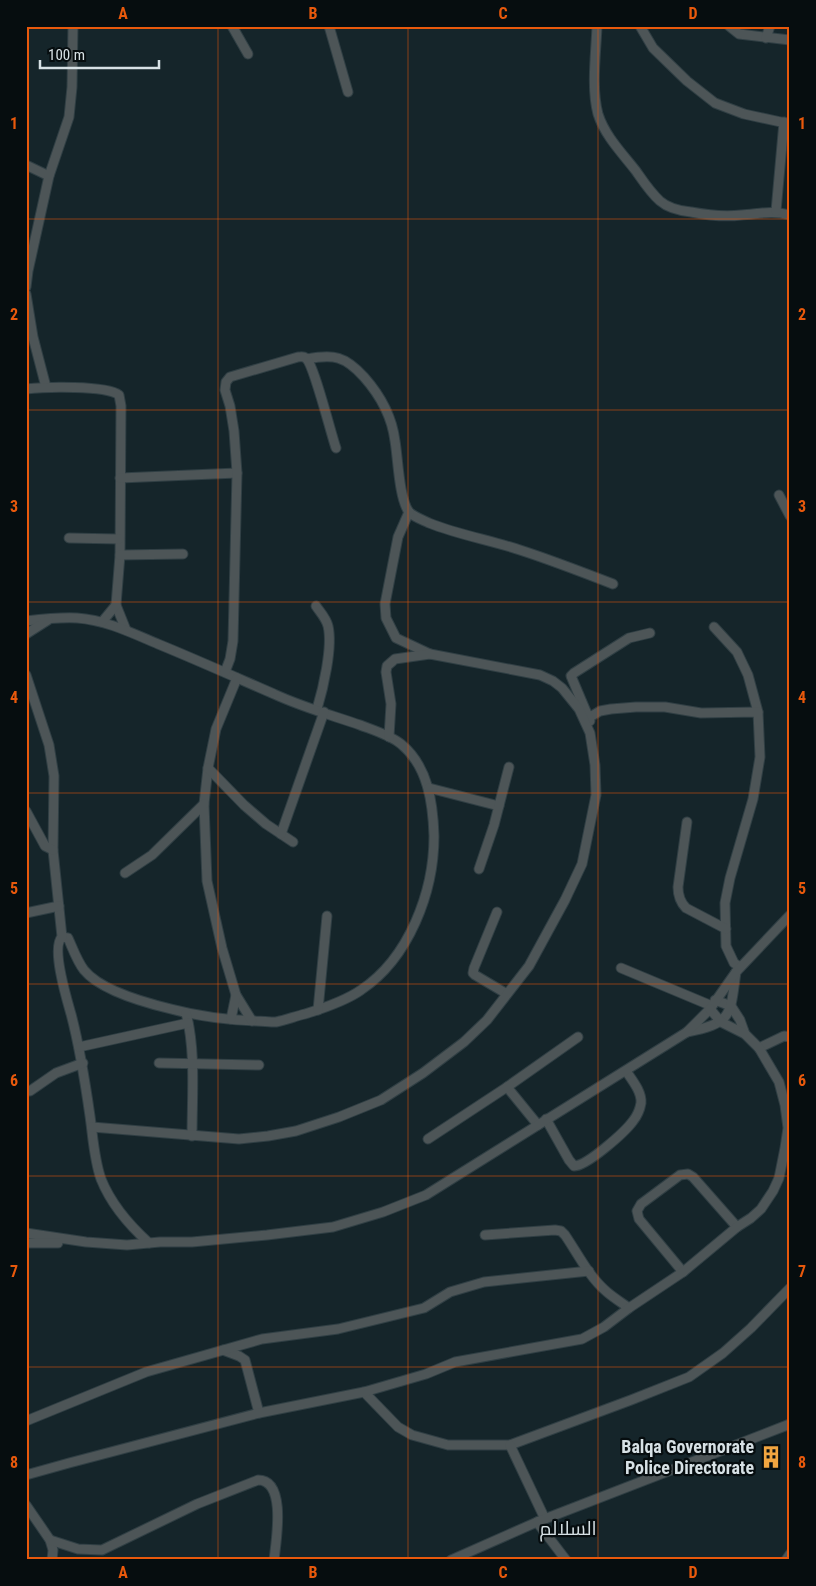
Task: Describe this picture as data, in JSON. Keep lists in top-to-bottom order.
{
  "districts": ["السلالم"],
  "places": {
    "building": ["Balqa Governorate Police Directorate"]
  },
  "scale_bar": "100 m",
  "grid": {
    "columns": [
      "A",
      "B",
      "C",
      "D"
    ],
    "rows": [
      "1",
      "2",
      "3",
      "4",
      "5",
      "6",
      "7",
      "8"
    ]
  }
}
